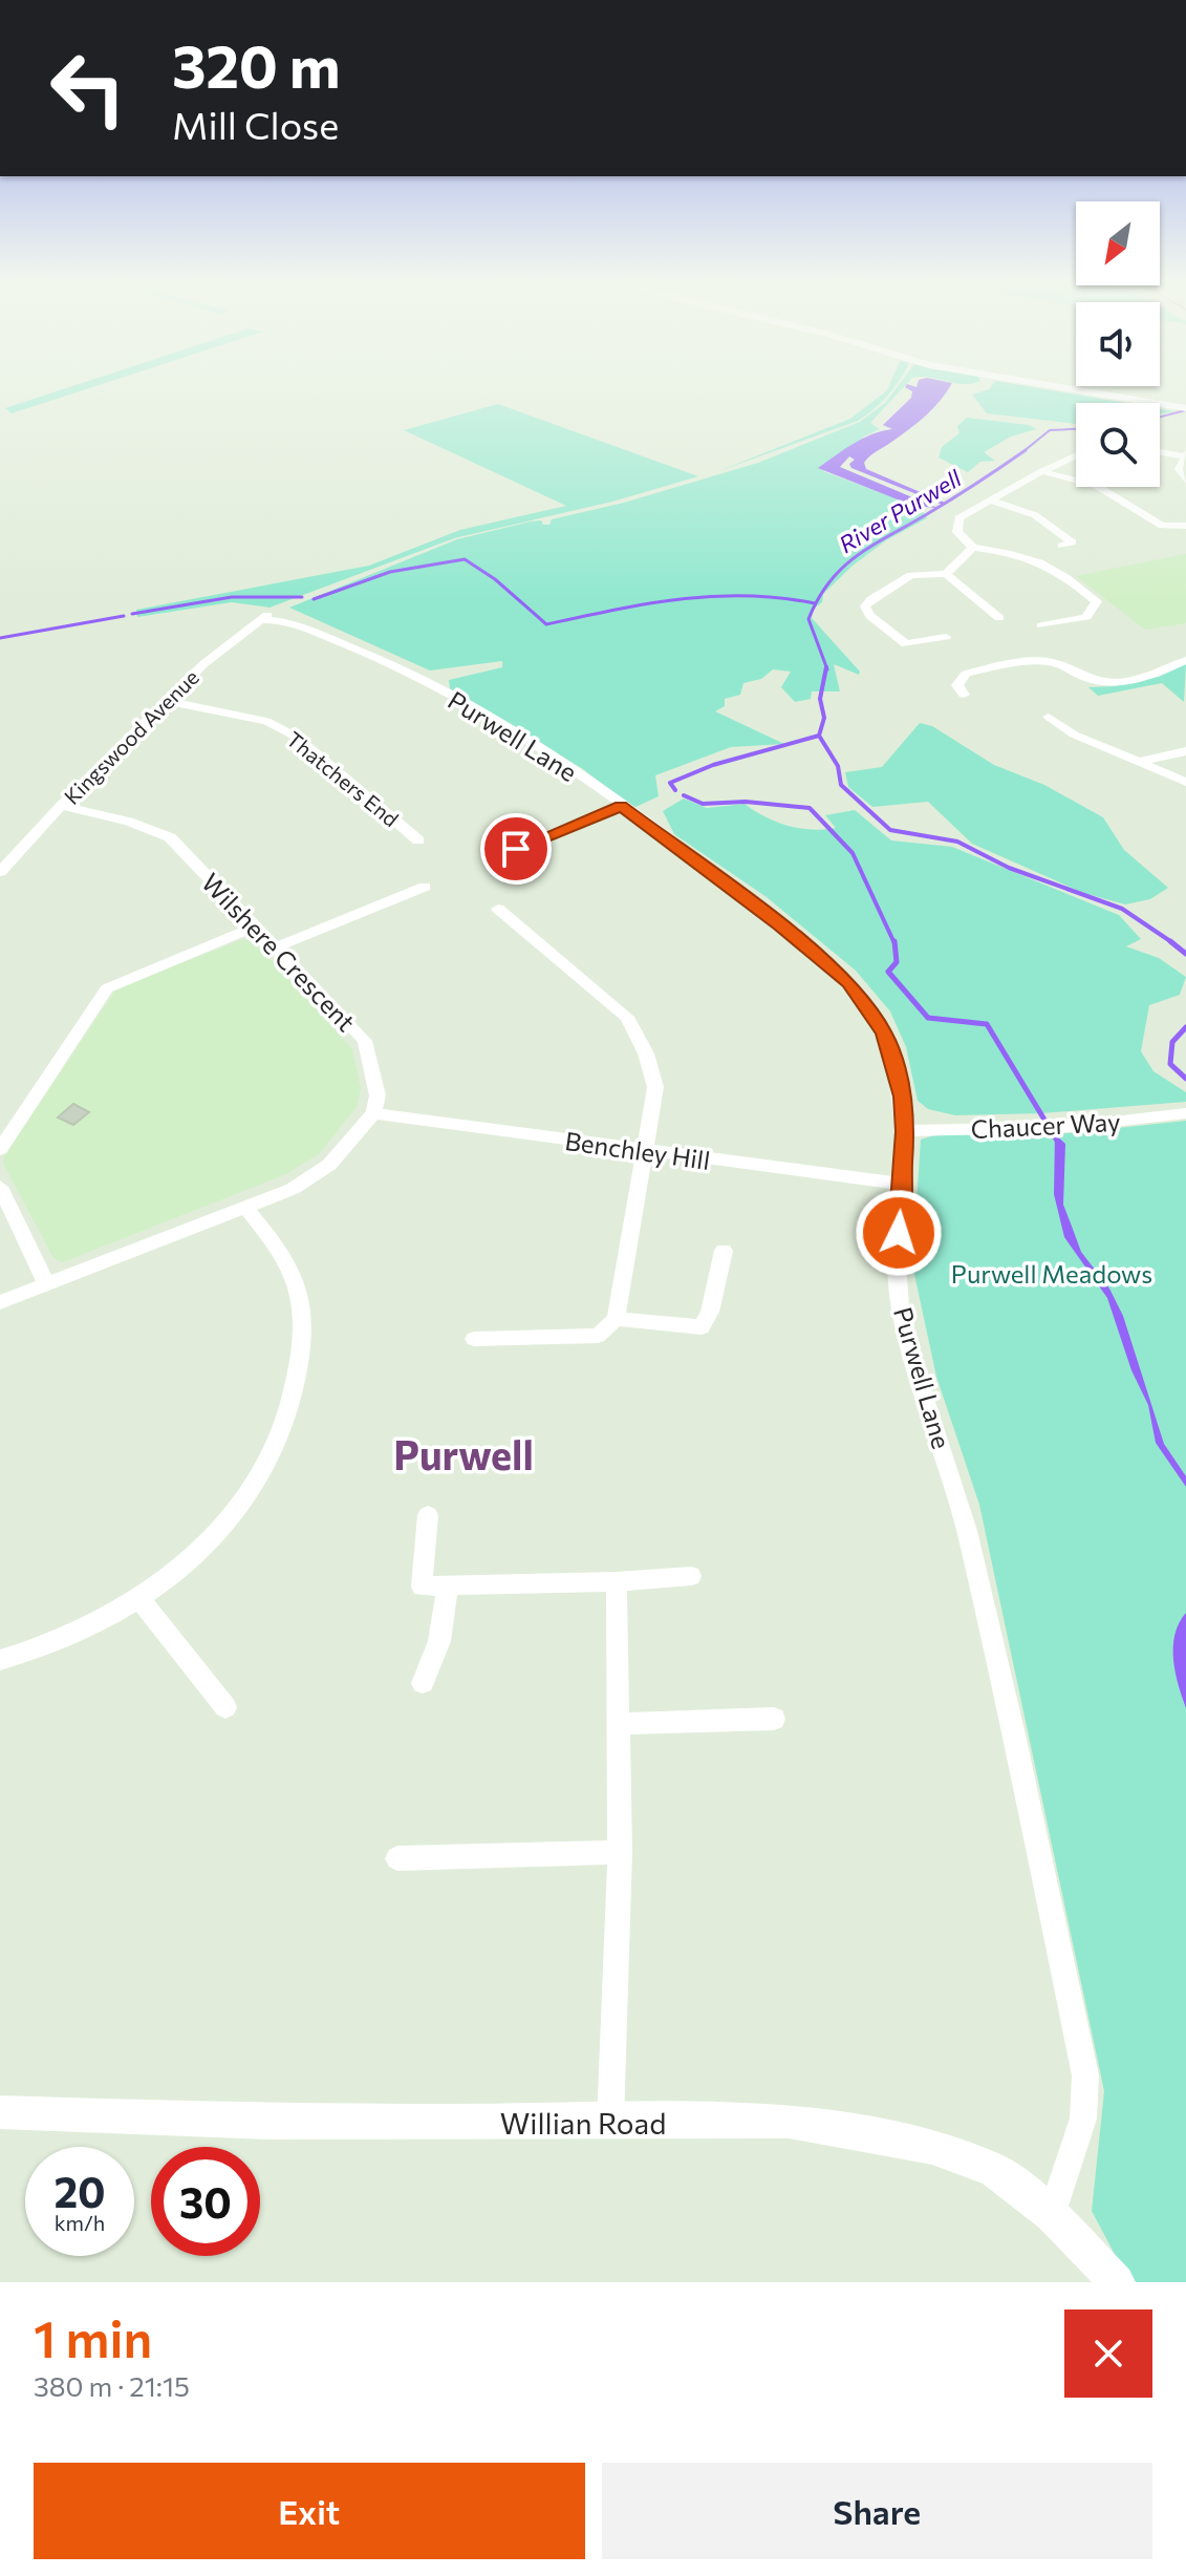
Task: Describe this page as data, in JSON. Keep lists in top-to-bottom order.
{
  "streets": {
    "street": [
      "Purwell Lane",
      "Kingswood Avenue",
      "Thatchers End",
      "Wilshere Crescent",
      "Chaucer Way",
      "Benchley Hill",
      "Willian Road"
    ]
  },
  "crossings": [
    ["Purwell Lane", "Kingswood Avenue"],
    ["Purwell Lane", "Chaucer Way"],
    ["Purwell Lane", "Benchley Hill"],
    ["Purwell Lane", "Willian Road"],
    ["Kingswood Avenue", "Thatchers End"],
    ["Kingswood Avenue", "Wilshere Crescent"],
    ["Wilshere Crescent", "Benchley Hill"]
  ],
  "districts": ["Purwell"],
  "water": ["River Purwell"],
  "parks": ["Purwell Meadows"],
  "north": "bottom left",
  "page": {
    "turn": ["320 m", "Mill Close"],
    "speed": "20 km/h",
    "limit": "30",
    "heading": ["1 min", "380 m · 21:15"],
    "buttons": ["Exit", "Share"]
  }
}
